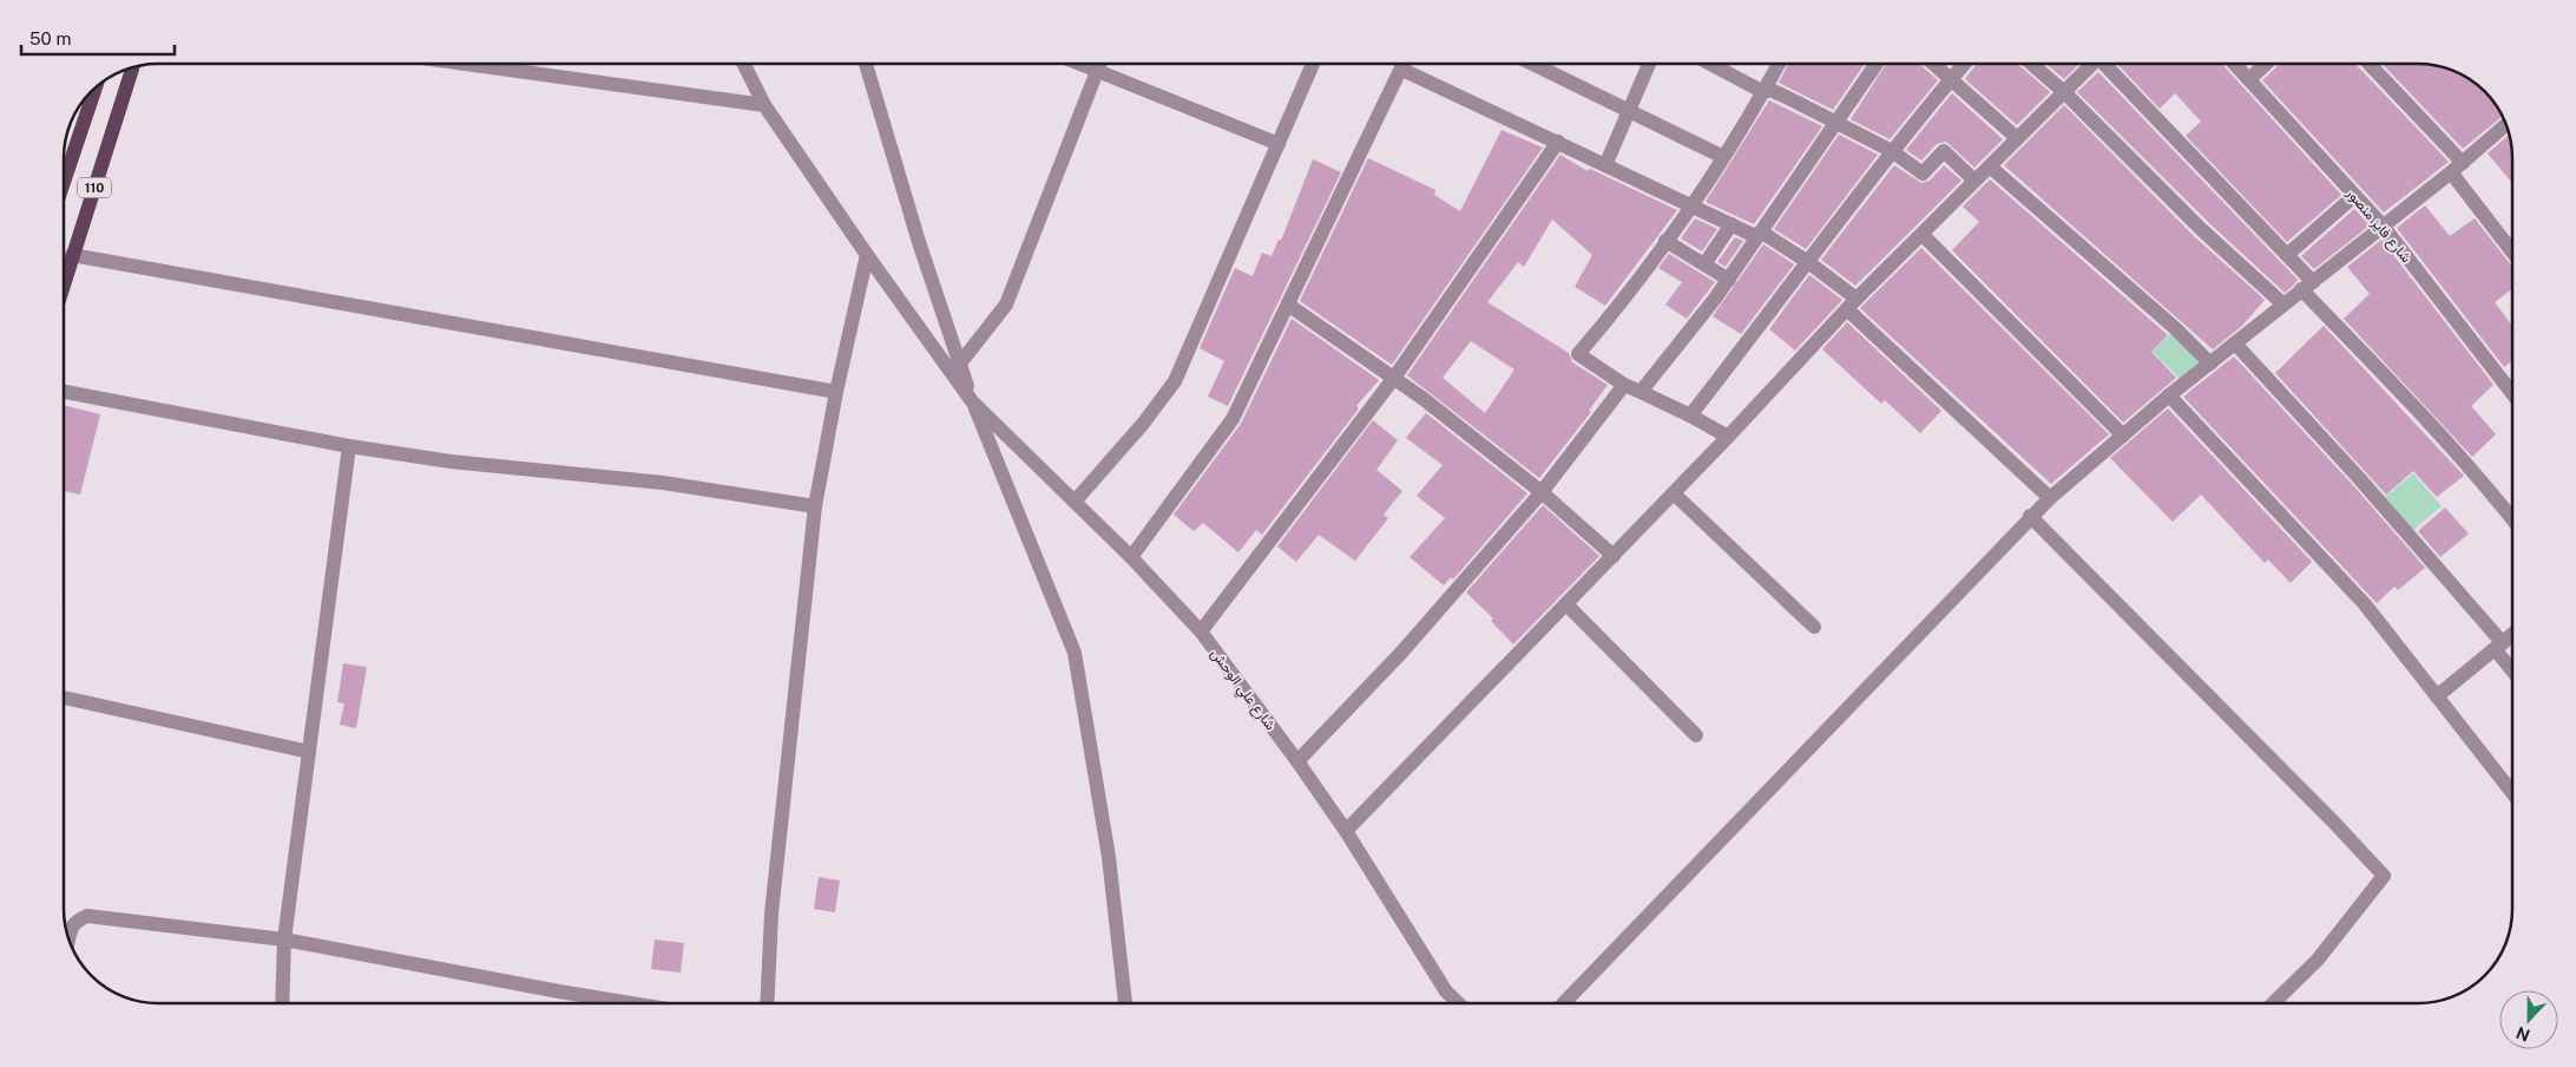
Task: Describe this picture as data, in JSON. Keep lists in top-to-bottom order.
{
  "streets": {
    "main road": ["110"],
    "street": ["شارع فايز منصور", "شارع علي الوحش"]
  },
  "scale_bar": "50 m",
  "north": "bottom"
}
